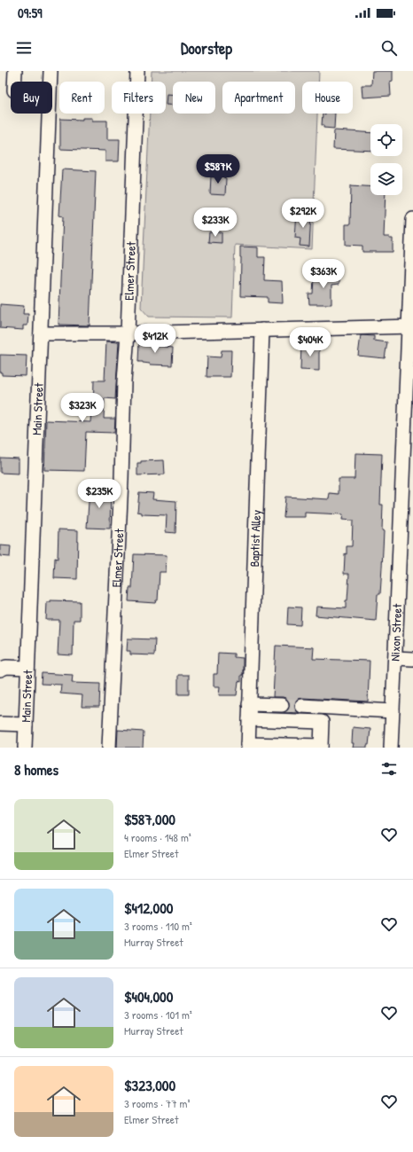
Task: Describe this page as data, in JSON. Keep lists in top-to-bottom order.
{
  "streets": {
    "street": [
      "Elmer Street",
      "Main Street",
      "Baptist Alley",
      "Nixon Street"
    ]
  },
  "page": {
    "status": "09:59",
    "header": "Doorstep",
    "chip": [
      "Buy",
      "Rent",
      "Filters",
      "New",
      "Apartment",
      "House"
    ],
    "price": [
      "$587K",
      "$292K",
      "$233K",
      "$363K",
      "$412K",
      "$404K",
      "$323K",
      "$235K"
    ],
    "heading": "8 homes",
    "list": [
      {
        "name": "$587,000",
        "note": "4 rooms · 148 m² · Elmer Street"
      },
      {
        "name": "$412,000",
        "note": "3 rooms · 110 m² · Murray Street"
      },
      {
        "name": "$404,000",
        "note": "3 rooms · 101 m² · Murray Street"
      },
      {
        "name": "$323,000",
        "note": "3 rooms · 77 m² · Elmer Street"
      }
    ]
  }
}
